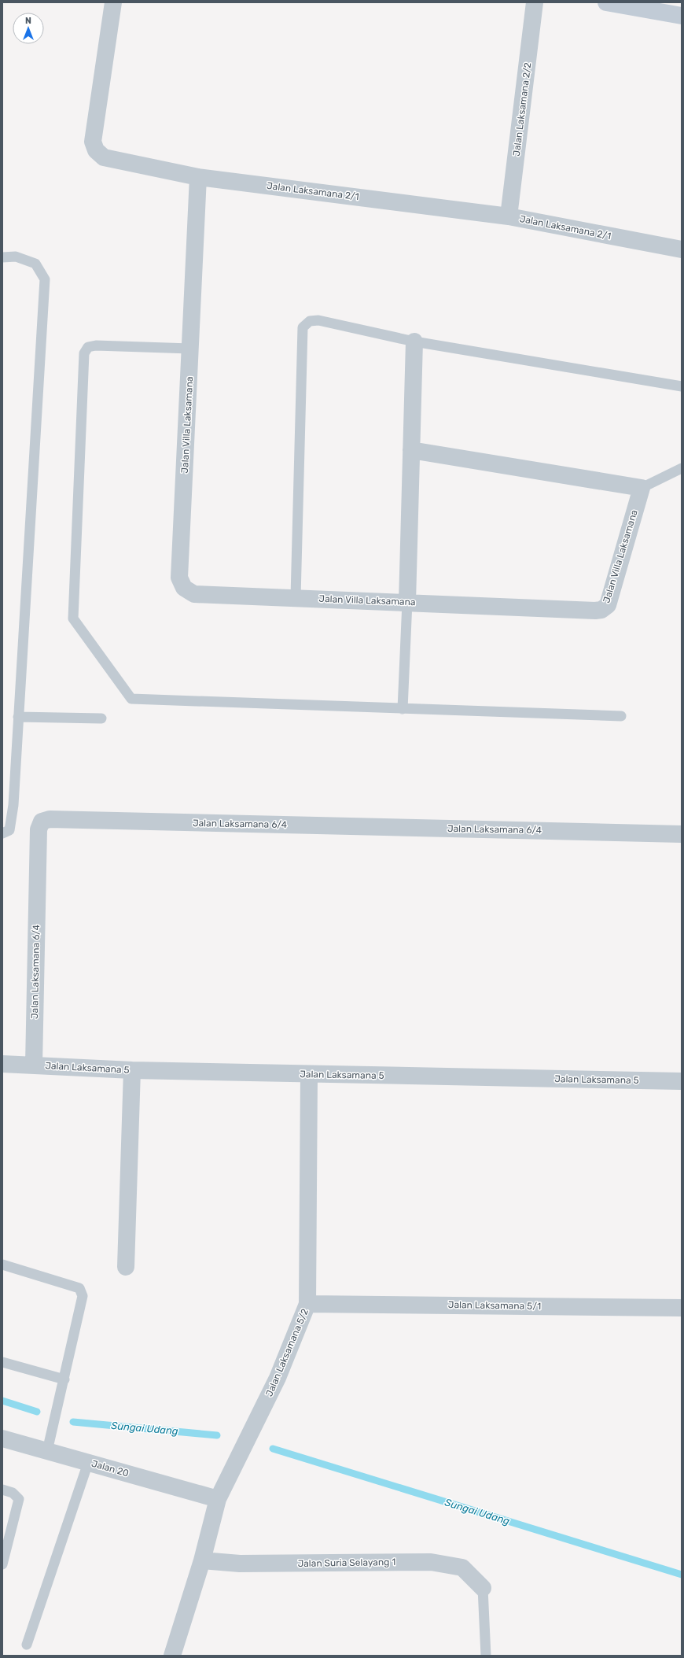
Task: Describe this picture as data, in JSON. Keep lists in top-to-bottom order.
{
  "streets": {
    "street": [
      "Jalan Laksamana 2/2",
      "Jalan Laksamana 2/1",
      "Jalan Villa Laksamana",
      "Jalan Laksamana 6/4",
      "Jalan Laksamana 5",
      "Jalan Laksamana 5/1",
      "Jalan Laksamana 5/2",
      "Jalan 20",
      "Jalan Suria Selayang 1"
    ]
  },
  "crossings": [
    ["Jalan Laksamana 2/2", "Jalan Laksamana 2/1"],
    ["Jalan Laksamana 2/1", "Jalan Villa Laksamana"],
    ["Jalan Laksamana 6/4", "Jalan Laksamana 5"],
    ["Jalan Laksamana 5", "Jalan Laksamana 5/2"],
    ["Jalan Laksamana 5/1", "Jalan Laksamana 5/2"],
    ["Jalan Laksamana 5/2", "Jalan 20"],
    ["Jalan Laksamana 5/2", "Jalan Suria Selayang 1"]
  ],
  "water": ["Sungai Udang"],
  "north": "top"
}
